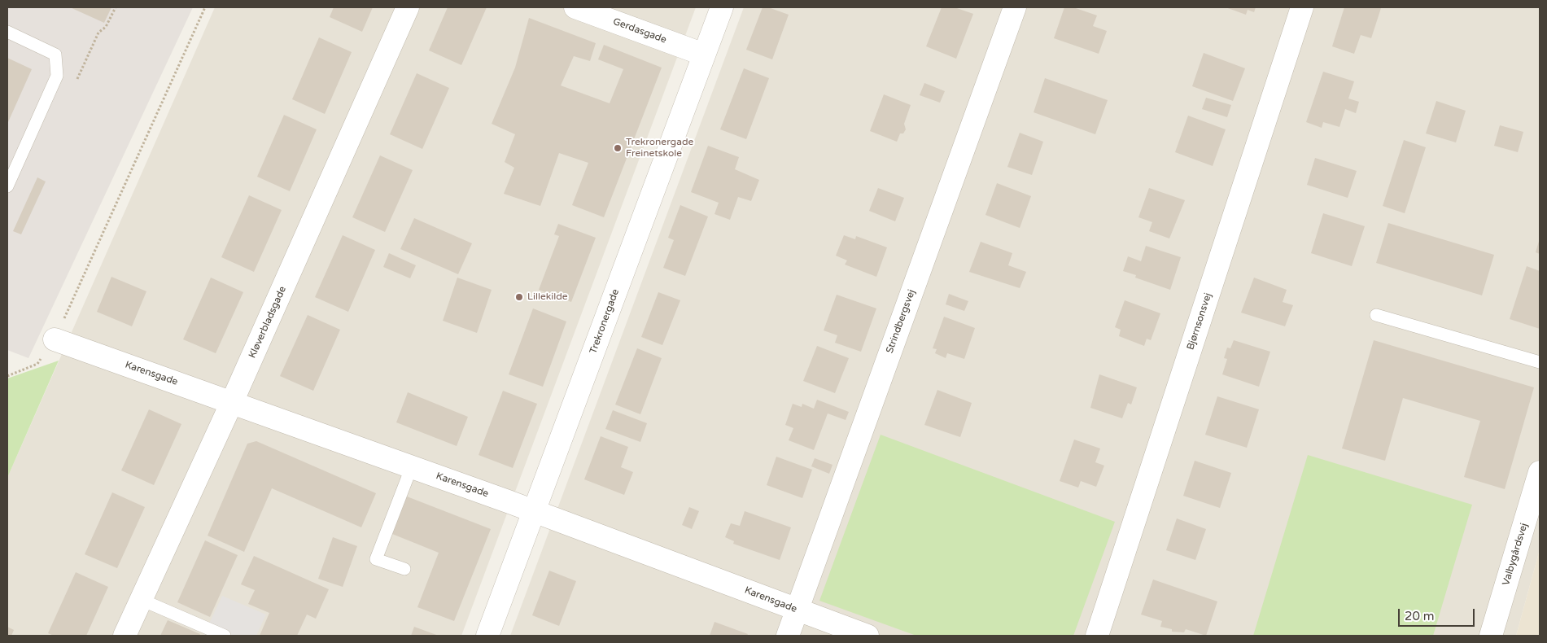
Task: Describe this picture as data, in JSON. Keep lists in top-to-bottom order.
{
  "streets": {
    "street": [
      "Gerdasgade",
      "Trekronergade",
      "Strindbergsvej",
      "Bjørnsonsvej",
      "Kløverbladsgade",
      "Karensgade",
      "Valbygårdsvej"
    ]
  },
  "crossings": [
    ["Gerdasgade", "Trekronergade"],
    ["Trekronergade", "Karensgade"],
    ["Strindbergsvej", "Karensgade"],
    ["Kløverbladsgade", "Karensgade"]
  ],
  "places": ["Trekronergade Freinetskole", "Lillekilde"],
  "scale_bar": "20 m"
}
